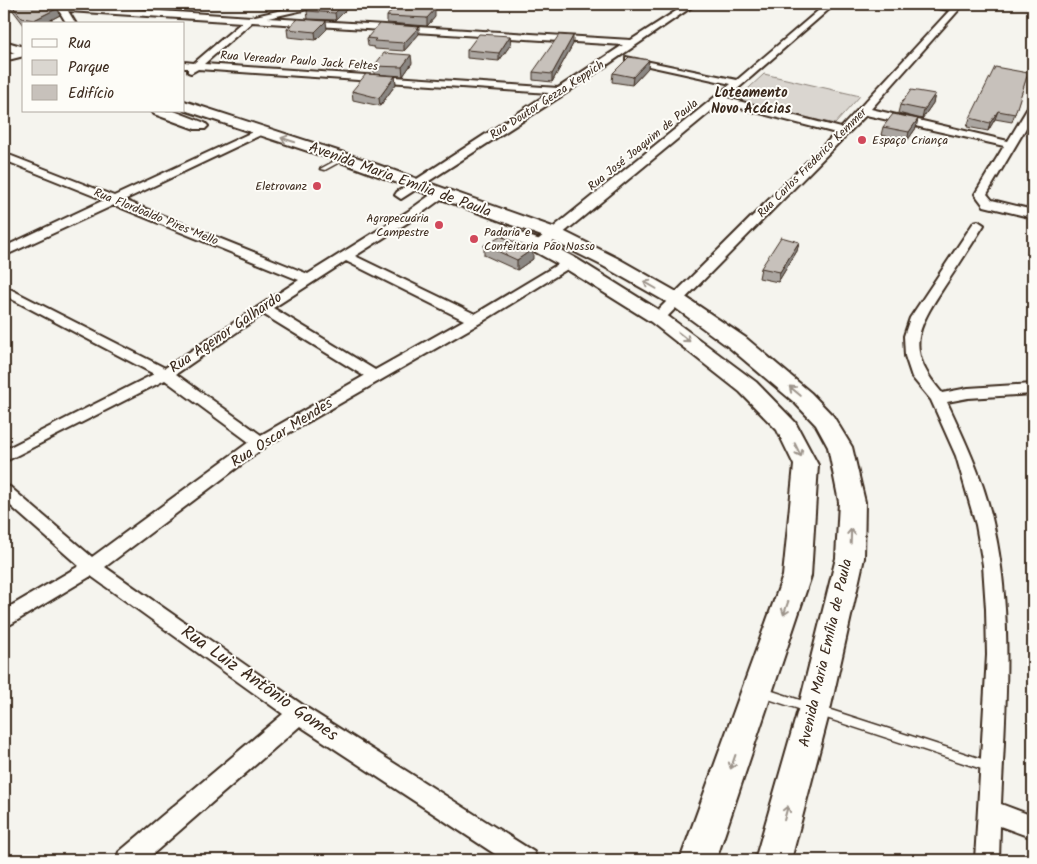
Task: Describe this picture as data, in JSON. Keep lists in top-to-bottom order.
{
  "streets": {
    "main road": ["Avenida Maria Emília de Paula"],
    "street": [
      "Rua Vereador Paulo Jack Feltes",
      "Rua Doutor Gezza Keppich",
      "Rua José Joaquim de Paula",
      "Rua Carlos Frederico Kemmer",
      "Rua Flordoaldo Pires Mello",
      "Rua Agenor Galhardo",
      "Rua Oscar Mendes",
      "Rua Luiz Antônio Gomes"
    ]
  },
  "crossings": [
    ["Rua Vereador Paulo Jack Feltes", "Rua Doutor Gezza Keppich"],
    ["Rua Doutor Gezza Keppich", "Avenida Maria Emília de Paula"],
    ["Rua Doutor Gezza Keppich", "Rua Agenor Galhardo"],
    ["Rua José Joaquim de Paula", "Avenida Maria Emília de Paula"],
    ["Rua Carlos Frederico Kemmer", "Avenida Maria Emília de Paula"],
    ["Avenida Maria Emília de Paula", "Rua Agenor Galhardo"],
    ["Avenida Maria Emília de Paula", "Rua Oscar Mendes"],
    ["Rua Flordoaldo Pires Mello", "Rua Agenor Galhardo"],
    ["Rua Oscar Mendes", "Rua Luiz Antônio Gomes"]
  ],
  "districts": ["Loteamento Novo Acácias"],
  "places": [
    "Espaço Criança",
    "Eletrovanz",
    "Agropecuária Campestre",
    "Padaria e Confeitaria Pão Nosso"
  ],
  "legend": ["Rua", "Parque", "Edifício"]
}
